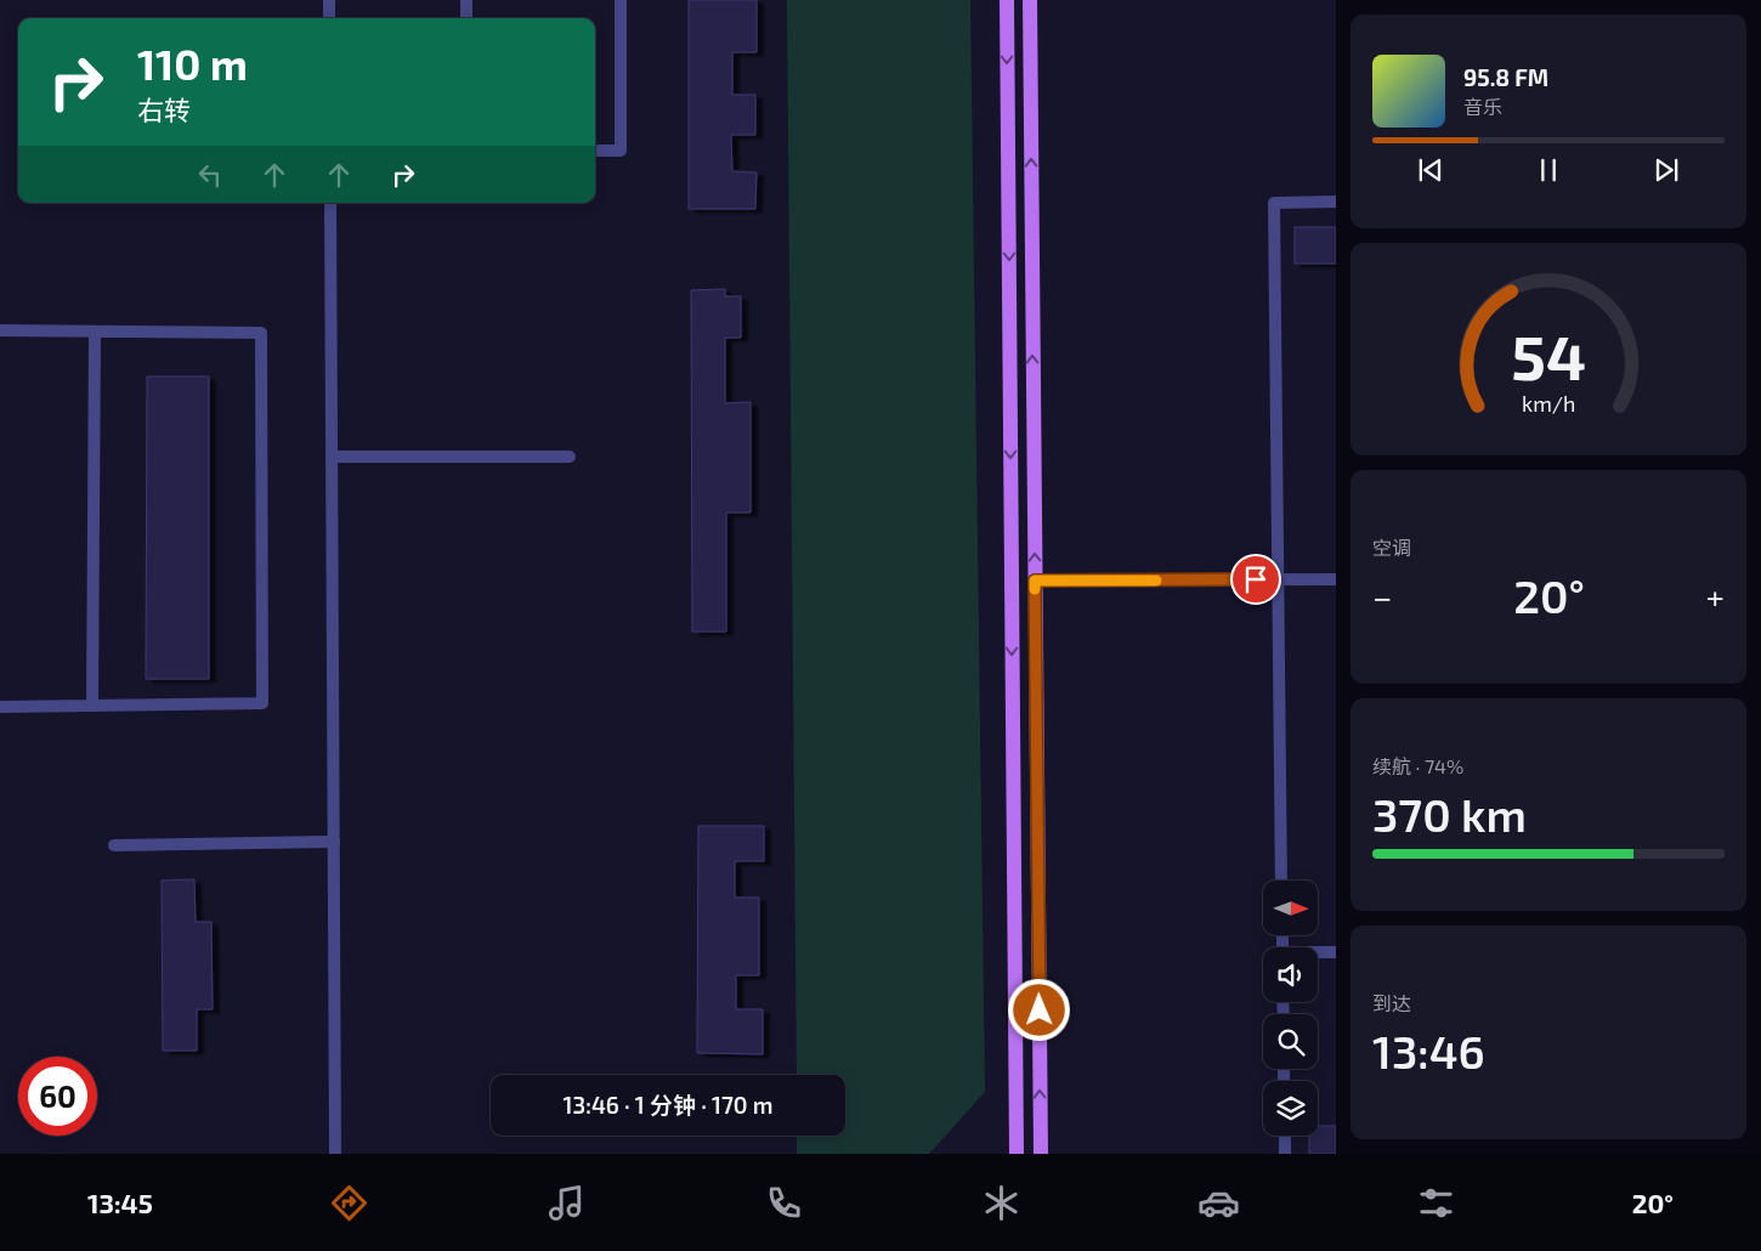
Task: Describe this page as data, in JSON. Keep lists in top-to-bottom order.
{
  "north": "right",
  "page": {
    "turn": ["110 m", "右转"],
    "song": ["95.8 FM", "音乐"],
    "tile": [
      "空调",
      ["续航 · 74%", "370 km"],
      ["到达", "13:46"]
    ],
    "heat": ["−", "20°", "+"],
    "limit": "60",
    "trip": "13:46 · 1 分钟 · 170 m",
    "tabs": ["13:45", "20°"],
    "gauge": ["54", "km/h"]
  }
}
